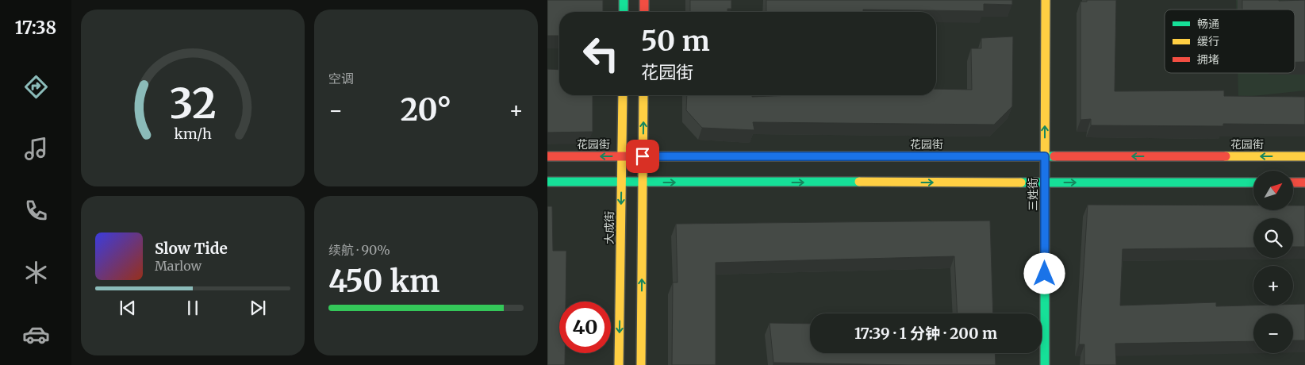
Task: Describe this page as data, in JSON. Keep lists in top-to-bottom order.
{
  "streets": {
    "main road": ["花园街", "三姓街", "大成街"]
  },
  "crossings": [
    ["花园街", "三姓街"],
    ["花园街", "大成街"]
  ],
  "one_way": ["三姓街"],
  "legend": ["畅通", "缓行", "拥堵"],
  "north": "top right",
  "page": {
    "tabs": "17:38",
    "tile": [
      "空调",
      ["续航 · 90%", "450 km"]
    ],
    "turn": ["50 m", "花园街"],
    "heat": ["−", "20°", "+"],
    "map_buttons": ["+", "−"],
    "song": ["Slow Tide", "Marlow"],
    "limit": "40",
    "trip": "17:39 · 1 分钟 · 200 m",
    "gauge": ["32", "km/h"]
  }
}
